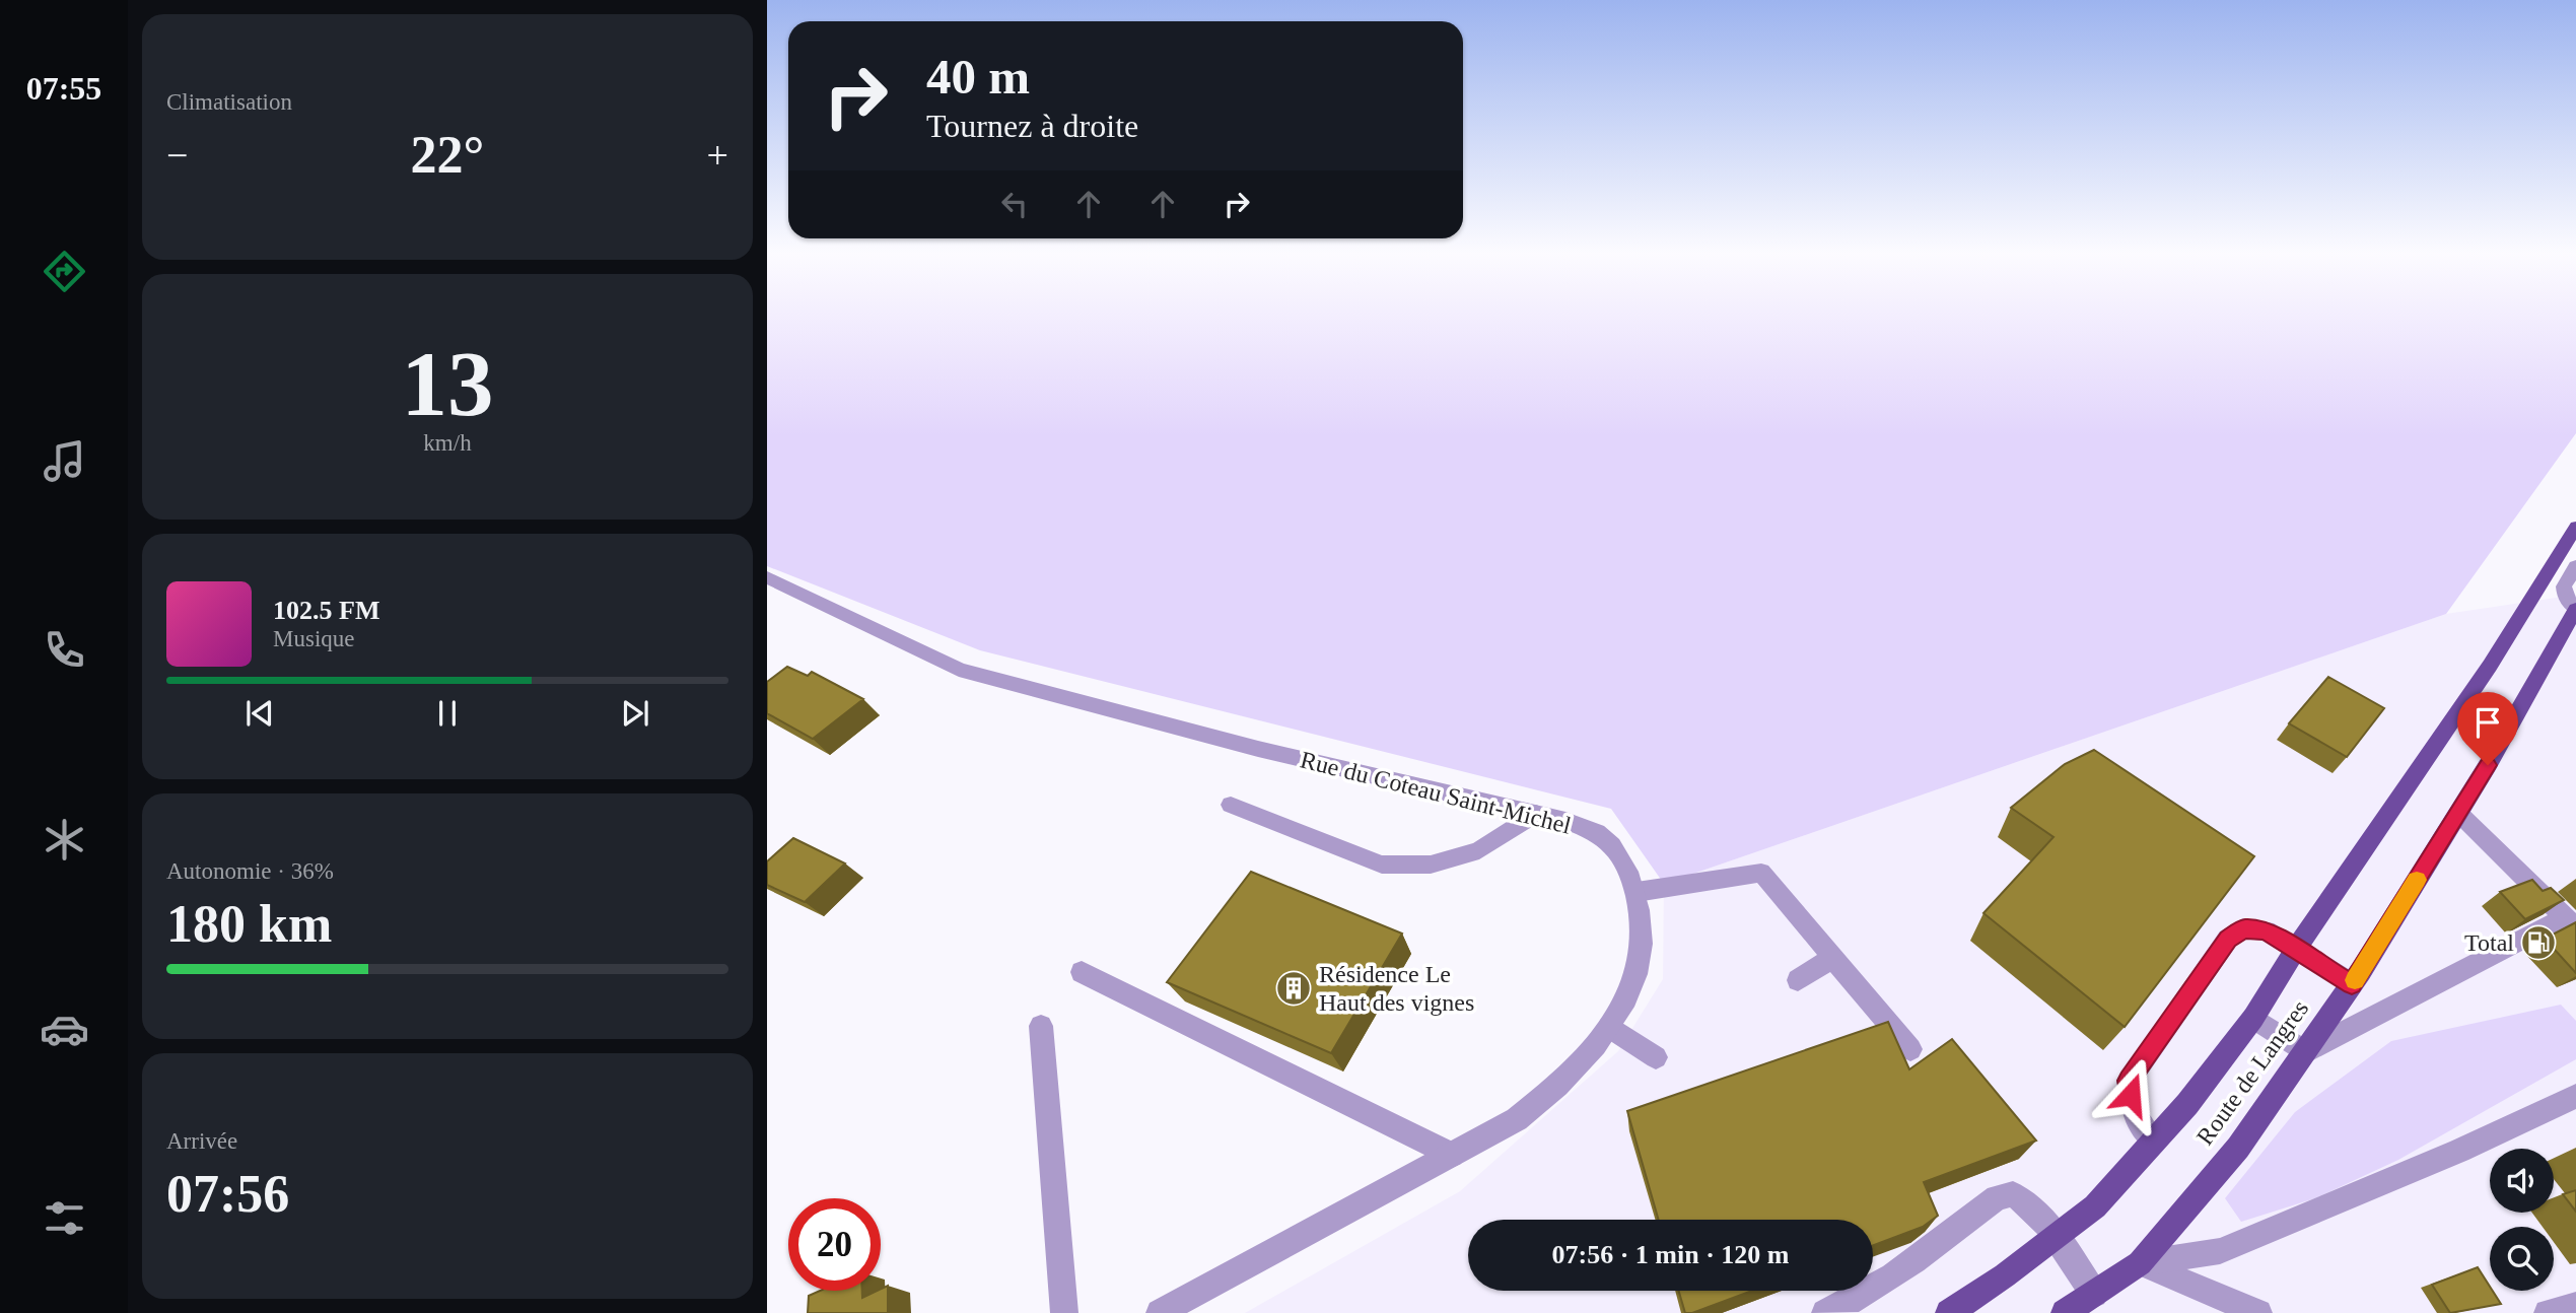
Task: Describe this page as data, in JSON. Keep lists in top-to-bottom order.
{
  "streets": {
    "main road": ["Route de Langres"],
    "street": ["Rue du Coteau Saint-Michel"]
  },
  "places": {
    "fuel station": ["Total"],
    "building": ["Résidence Le Haut des vignes"]
  },
  "page": {
    "tabs": "07:55",
    "tile": [
      "Climatisation",
      ["13", "km/h"],
      ["Autonomie · 36%", "180 km"],
      ["Arrivée", "07:56"]
    ],
    "turn": ["40 m", "Tournez à droite"],
    "heat": ["−", "22°", "+"],
    "song": ["102.5 FM", "Musique"],
    "limit": "20",
    "trip": "07:56 · 1 min · 120 m"
  }
}
